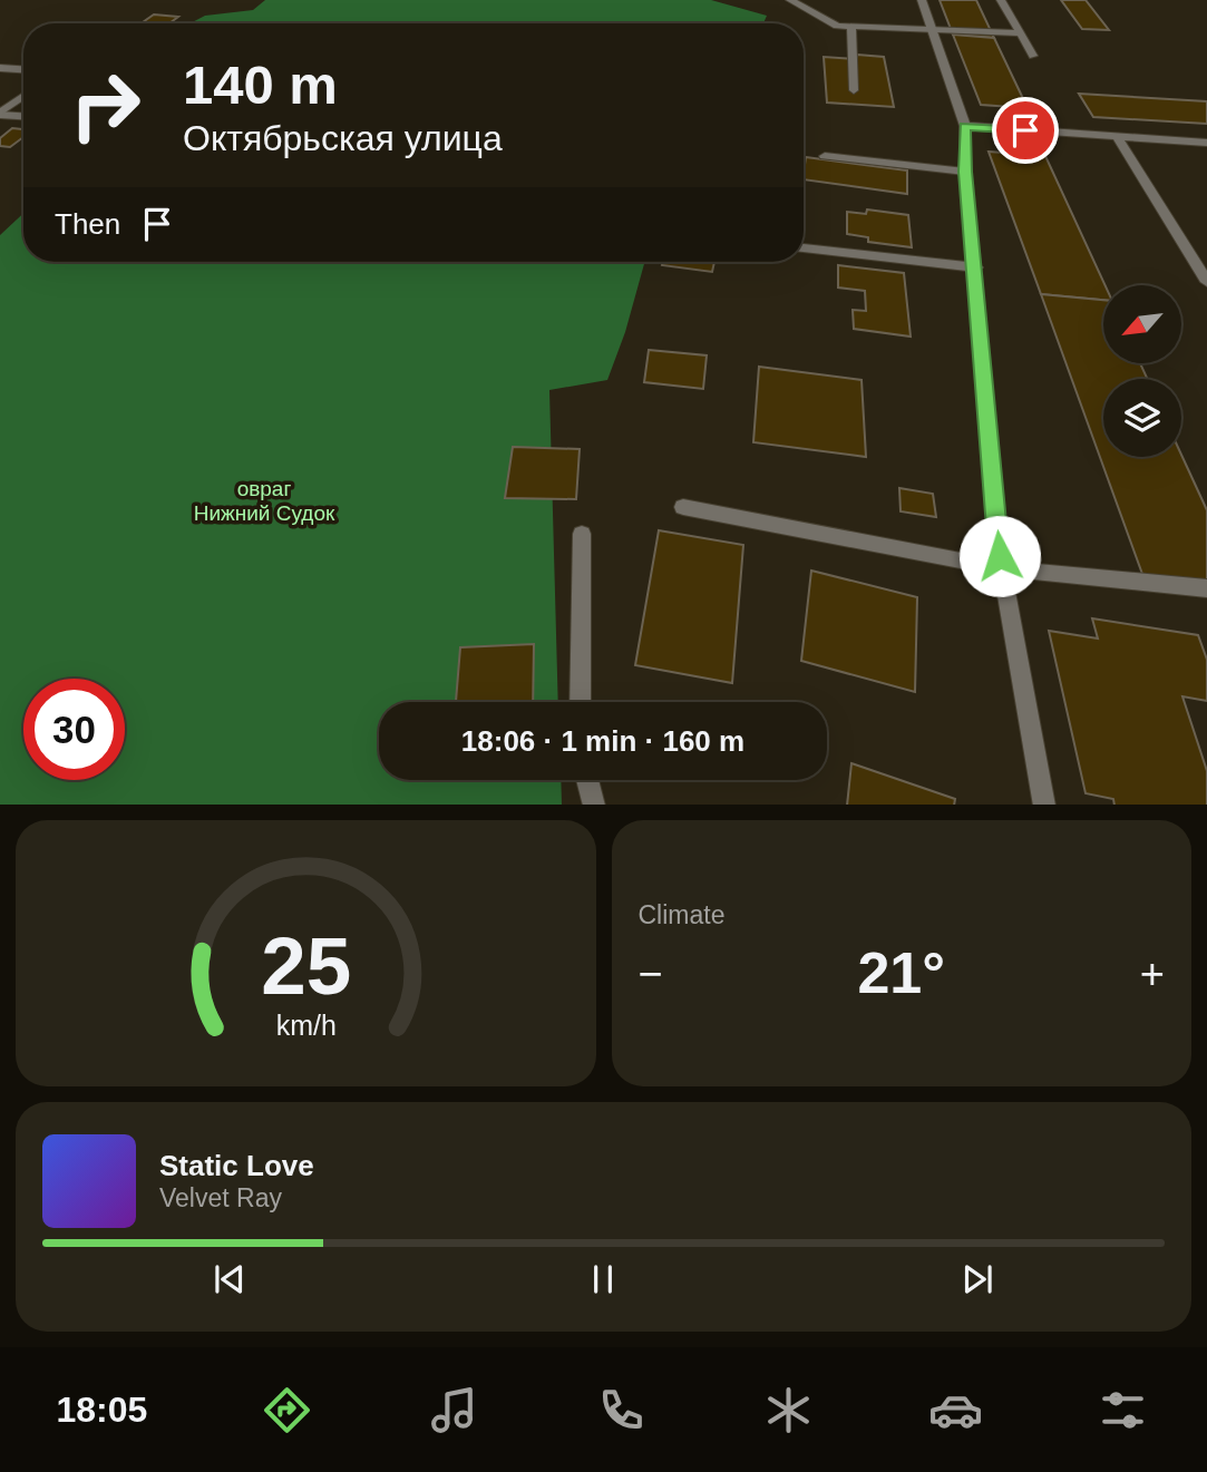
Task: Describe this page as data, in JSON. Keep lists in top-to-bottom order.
{
  "parks": ["овраг Нижний Судок"],
  "north": "bottom left",
  "page": {
    "turn": ["140 m", "Октябрьская улица"],
    "then": "Then",
    "limit": "30",
    "trip": "18:06 · 1 min · 160 m",
    "tile": "Climate",
    "heat": ["−", "21°", "+"],
    "song": ["Static Love", "Velvet Ray"],
    "tabs": "18:05",
    "gauge": ["25", "km/h"]
  }
}
